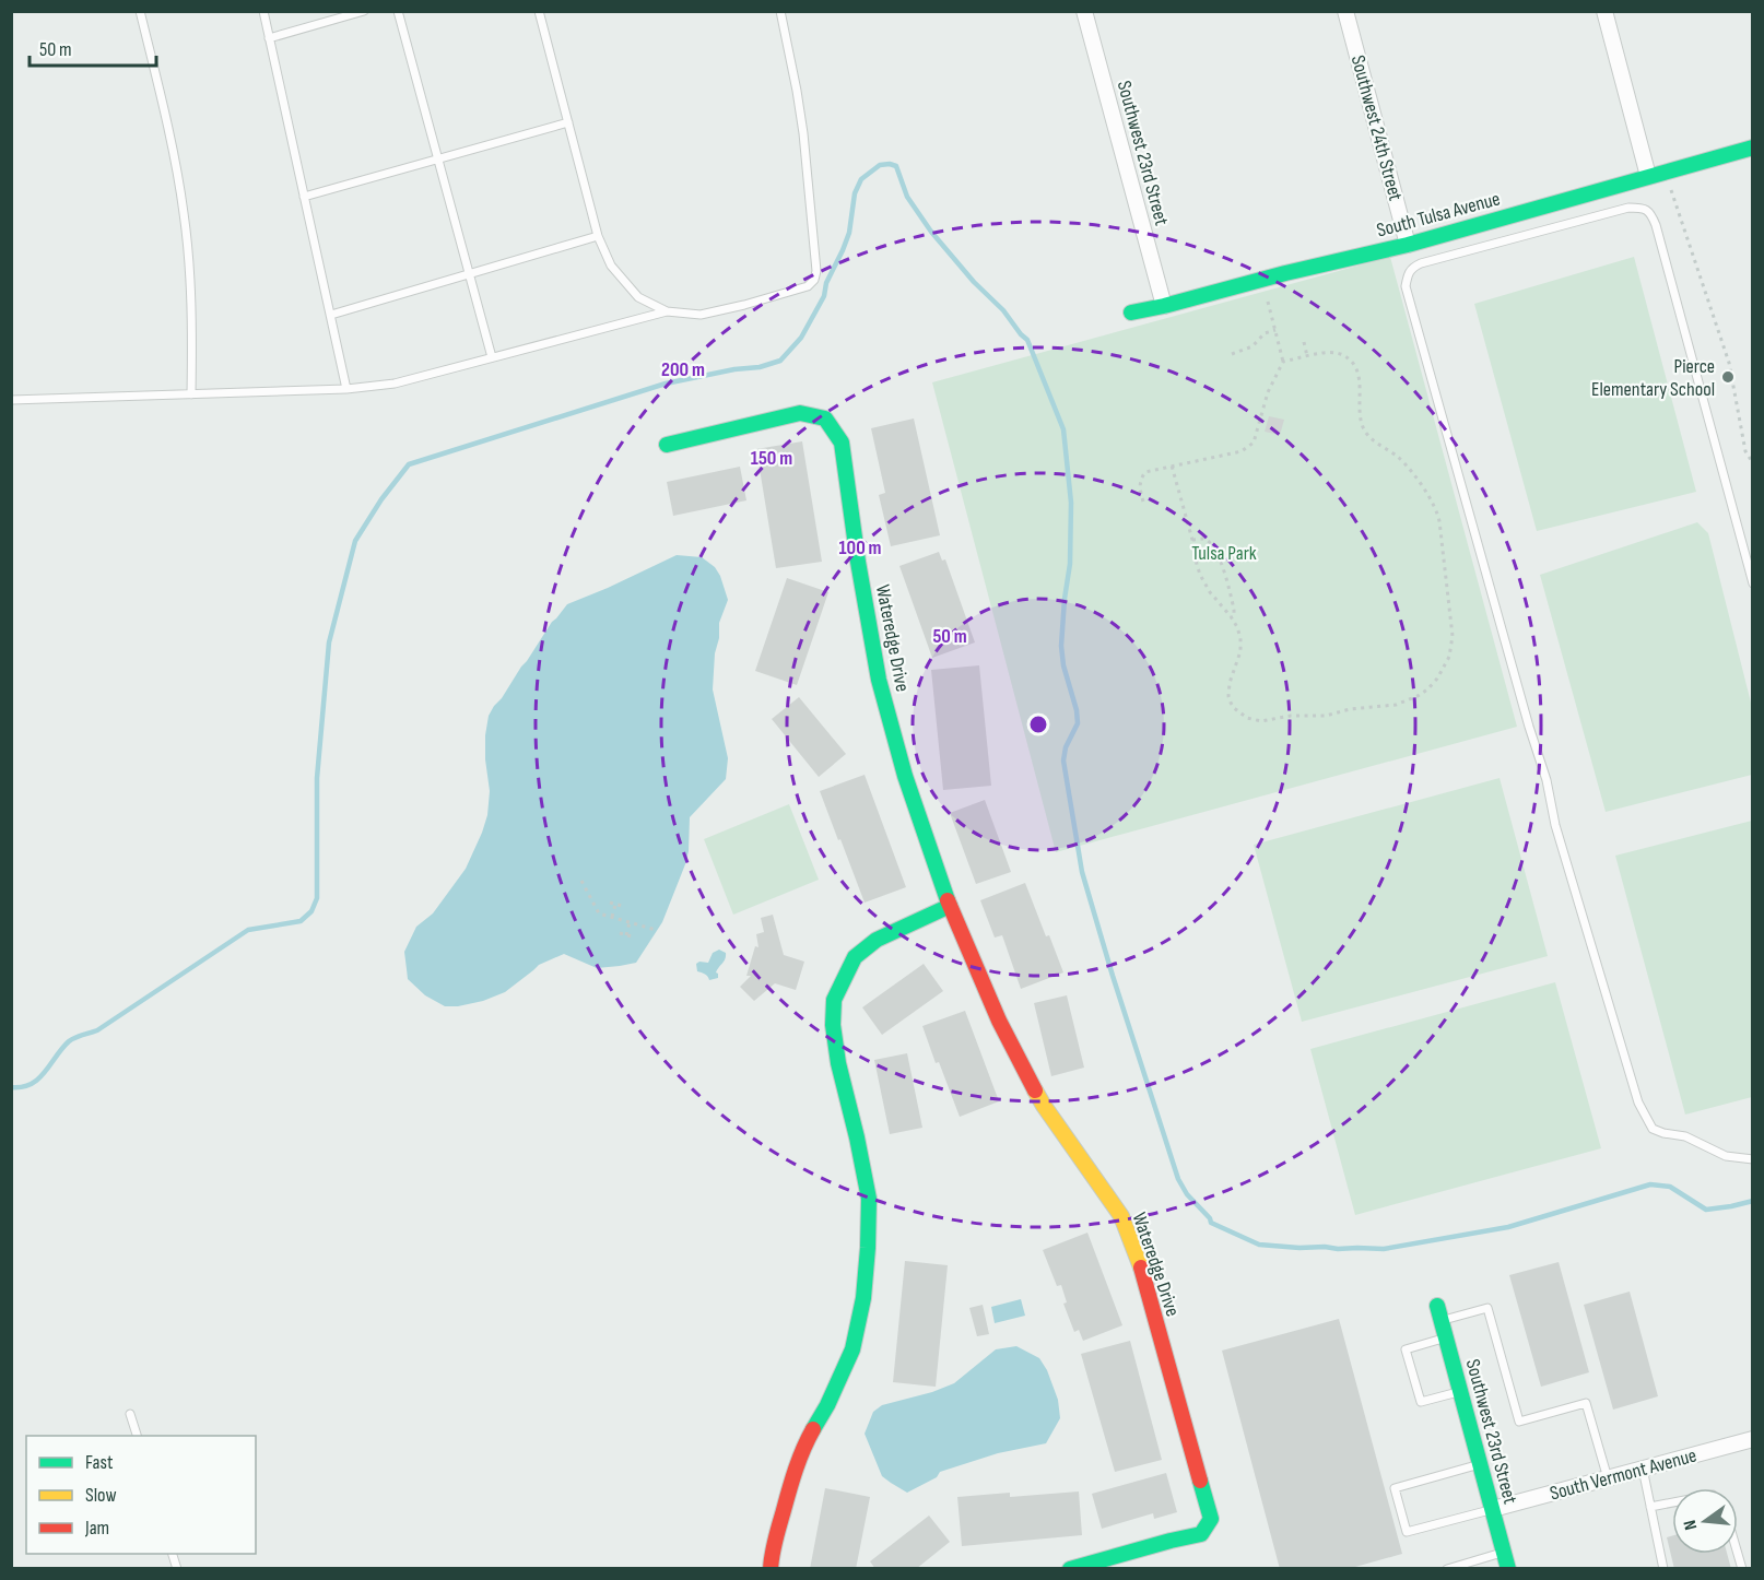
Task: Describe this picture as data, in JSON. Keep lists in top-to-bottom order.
{
  "streets": {
    "street": [
      "Southwest 24th Street",
      "Southwest 23rd Street",
      "South Tulsa Avenue",
      "Wateredge Drive",
      "South Vermont Avenue"
    ]
  },
  "crossings": [
    ["Southwest 24th Street", "South Tulsa Avenue"],
    ["Southwest 23rd Street", "South Tulsa Avenue"],
    ["Southwest 23rd Street", "South Vermont Avenue"]
  ],
  "parks": ["Tulsa Park"],
  "places": ["Pierce Elementary School"],
  "legend": ["Fast", "Slow", "Jam"],
  "scale_bar": "50 m",
  "north": "left",
  "rings": [
    "200 m",
    "150 m",
    "100 m",
    "50 m"
  ]
}
